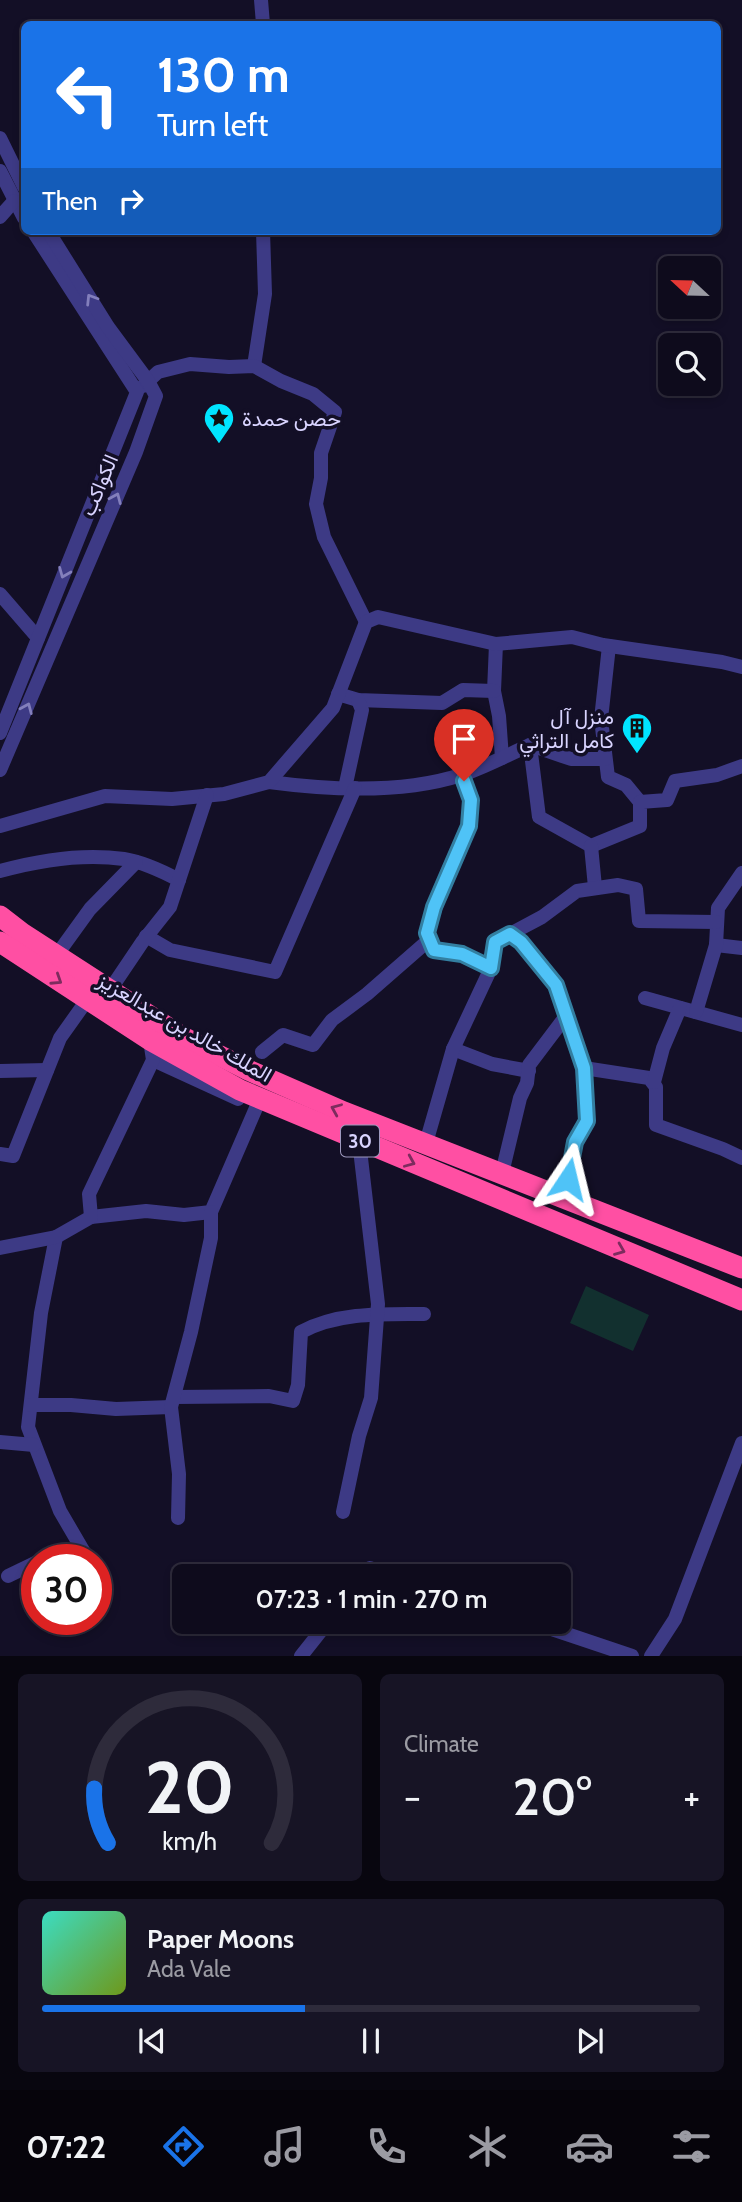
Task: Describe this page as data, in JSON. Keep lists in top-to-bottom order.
{
  "streets": {
    "highway": ["الملك خالد بن عبدالعزيز", "30"],
    "street": ["الكواكب"]
  },
  "places": {
    "place": ["حصن حمدة"],
    "building": ["منزل آل كامل التراثي"]
  },
  "north": "left",
  "page": {
    "turn": ["130 m", "Turn left"],
    "then": "Then",
    "limit": "30",
    "trip": "07:23 · 1 min · 270 m",
    "tile": "Climate",
    "heat": ["−", "20°", "+"],
    "song": ["Paper Moons", "Ada Vale"],
    "tabs": "07:22",
    "gauge": ["20", "km/h"]
  }
}
